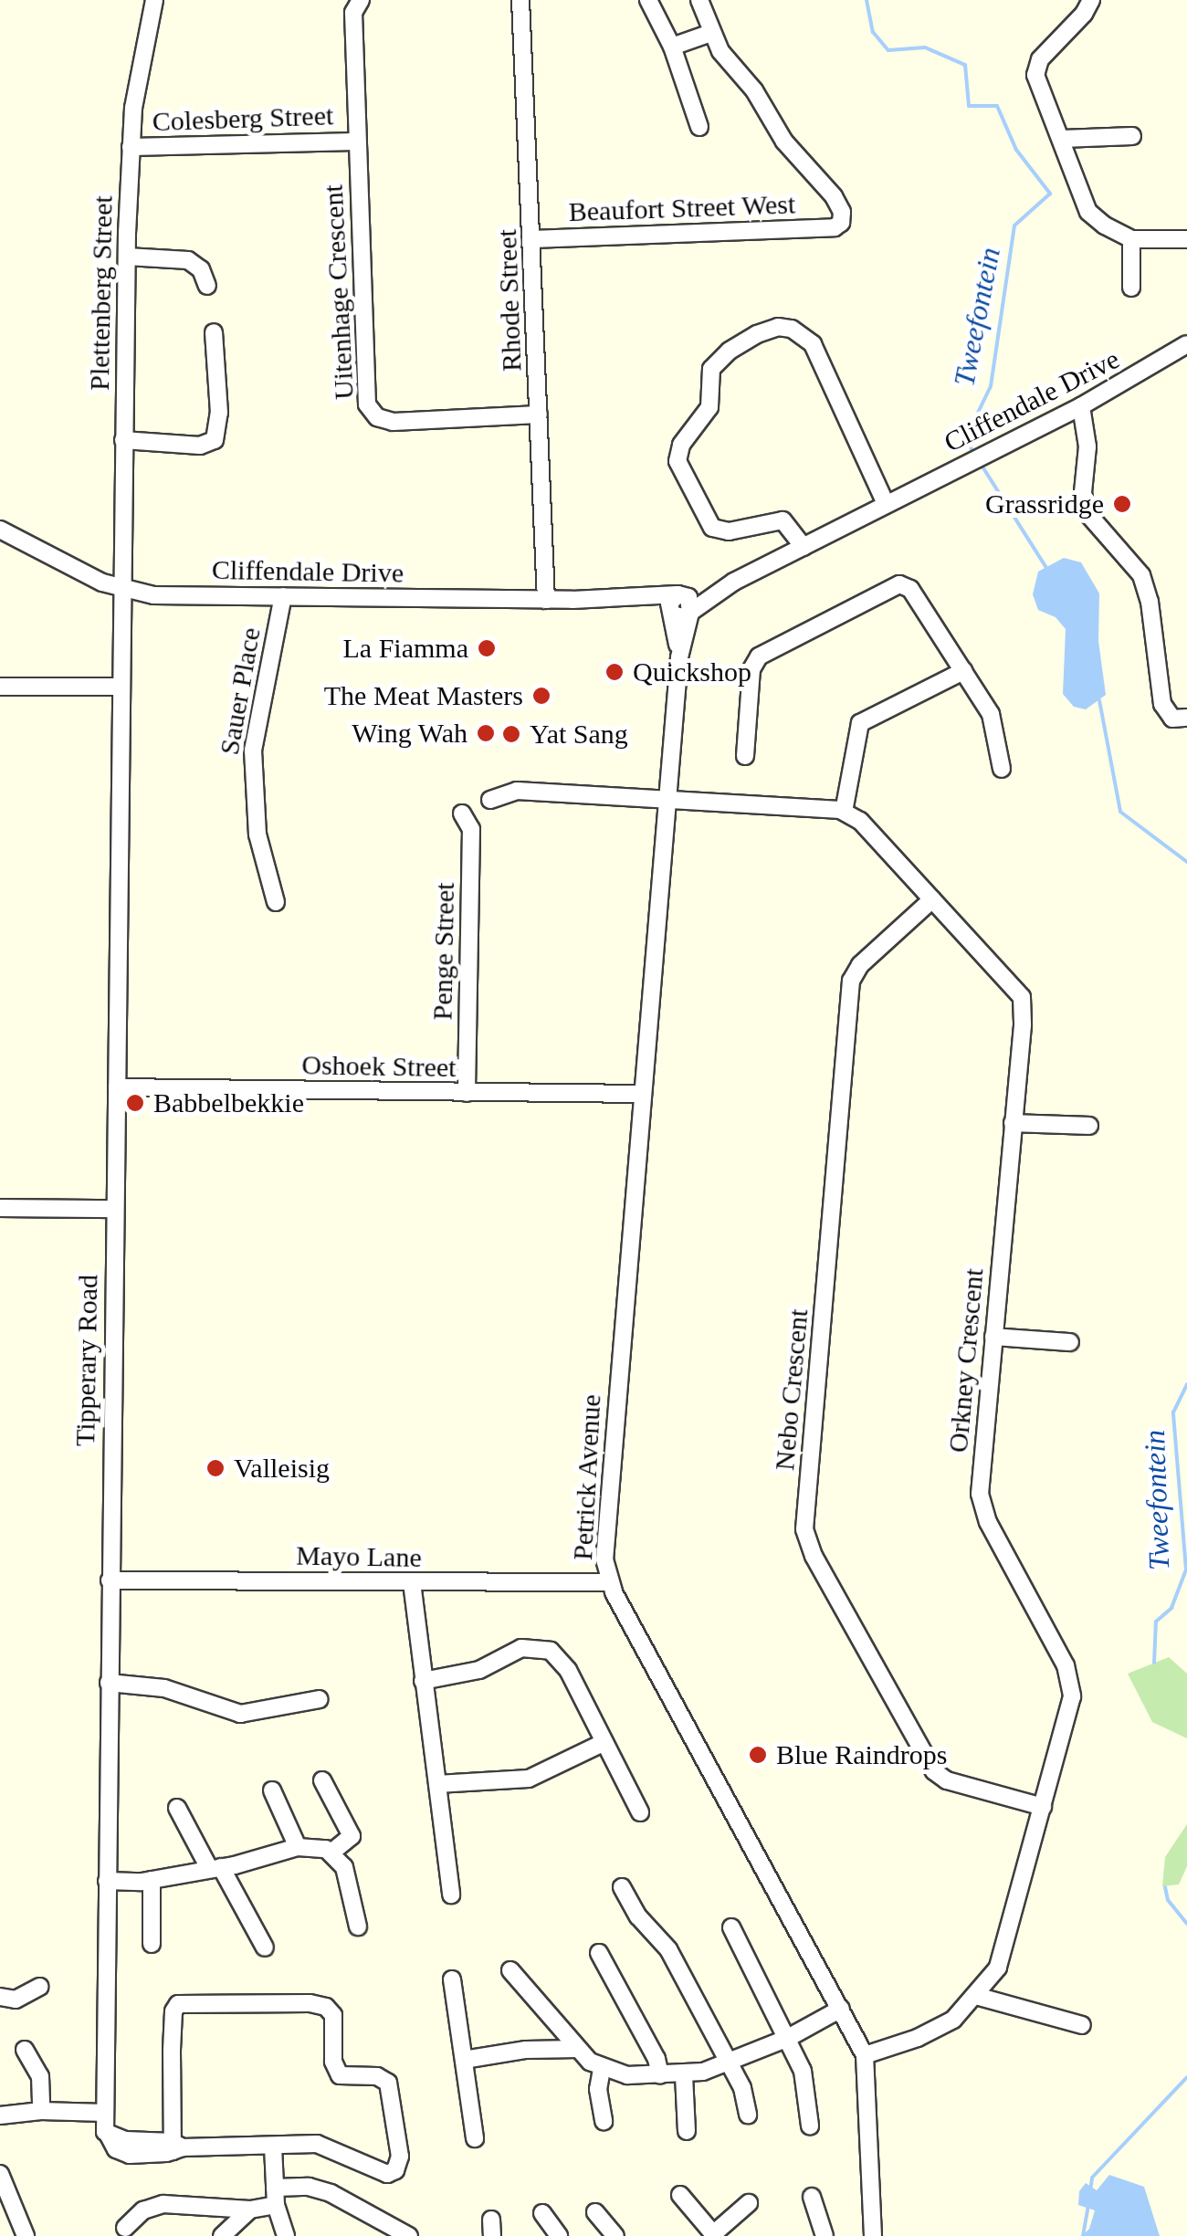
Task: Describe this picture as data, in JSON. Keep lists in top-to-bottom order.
{
  "streets": {
    "street": [
      "Colesberg Street",
      "Beaufort Street West",
      "Uitenhage Crescent",
      "Plettenberg Street",
      "Rhode Street",
      "Cliffendale Drive",
      "Sauer Place",
      "Penge Street",
      "Oshoek Street",
      "Tipperary Road",
      "Orkney Crescent",
      "Nebo Crescent",
      "Petrick Avenue",
      "Mayo Lane"
    ]
  },
  "crossings": [
    ["Colesberg Street", "Uitenhage Crescent"],
    ["Colesberg Street", "Plettenberg Street"],
    ["Beaufort Street West", "Rhode Street"],
    ["Uitenhage Crescent", "Rhode Street"],
    ["Plettenberg Street", "Cliffendale Drive"],
    ["Plettenberg Street", "Tipperary Road"],
    ["Rhode Street", "Cliffendale Drive"],
    ["Cliffendale Drive", "Sauer Place"],
    ["Cliffendale Drive", "Tipperary Road"],
    ["Cliffendale Drive", "Petrick Avenue"],
    ["Penge Street", "Oshoek Street"],
    ["Oshoek Street", "Tipperary Road"],
    ["Oshoek Street", "Petrick Avenue"],
    ["Tipperary Road", "Mayo Lane"],
    ["Orkney Crescent", "Nebo Crescent"],
    ["Orkney Crescent", "Petrick Avenue"],
    ["Petrick Avenue", "Mayo Lane"]
  ],
  "water": ["Tweefontein"],
  "places": [
    "Grassridge",
    "La Fiamma",
    "Quickshop",
    "The Meat Masters",
    "Wing Wah",
    "Yat Sang",
    "Babbelbekkie",
    "Valleisig",
    "Blue Raindrops"
  ]
}
